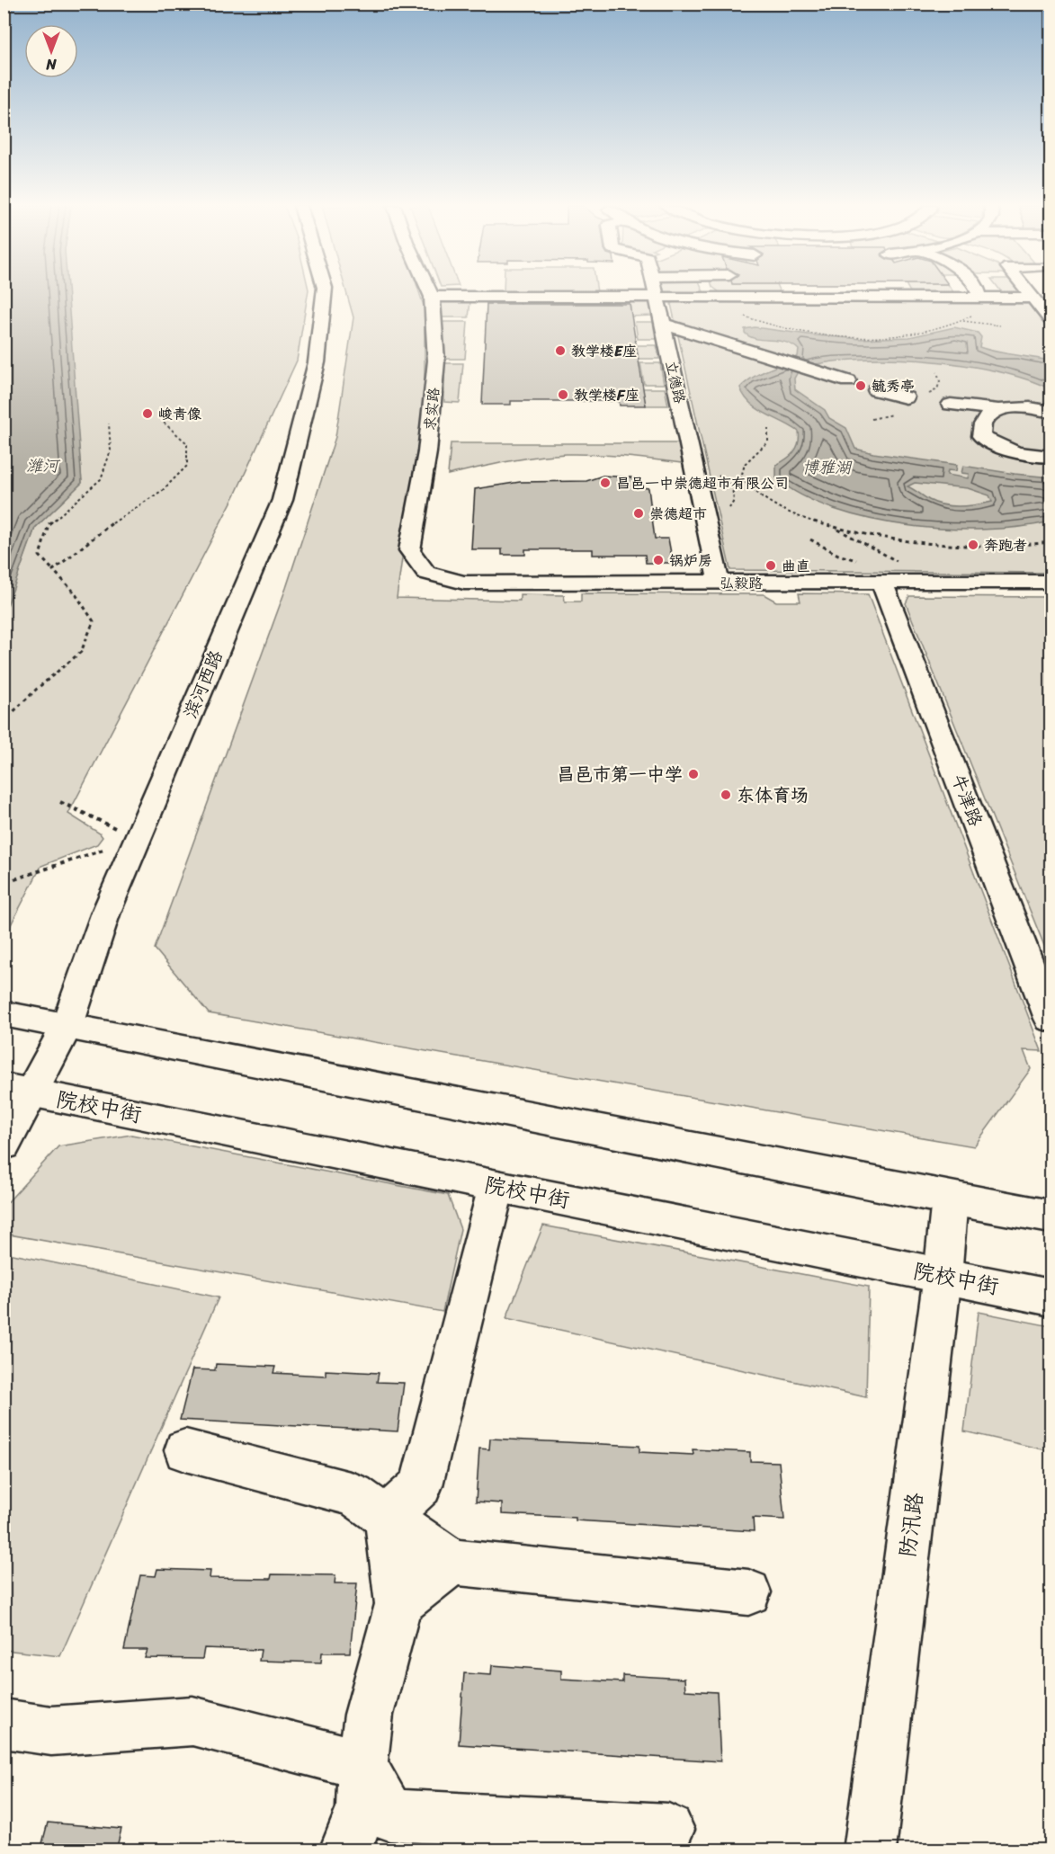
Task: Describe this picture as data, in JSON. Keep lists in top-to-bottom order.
{
  "streets": {
    "street": [
      "立德路",
      "求实路",
      "弘毅路",
      "滨河西路",
      "牛津路",
      "院校中街",
      "防汛路"
    ]
  },
  "crossings": [
    ["立德路", "弘毅路"],
    ["求实路", "弘毅路"],
    ["弘毅路", "牛津路"],
    ["滨河西路", "院校中街"],
    ["院校中街", "防汛路"]
  ],
  "water": ["潍河", "博雅湖"],
  "places": [
    "教学楼E座",
    "毓秀亭",
    "教学楼F座",
    "峻青像",
    "昌邑一中崇德超市有限公司",
    "崇德超市",
    "奔跑者",
    "锅炉房",
    "曲直",
    "昌邑市第一中学",
    "东体育场"
  ],
  "north": "bottom"
}
